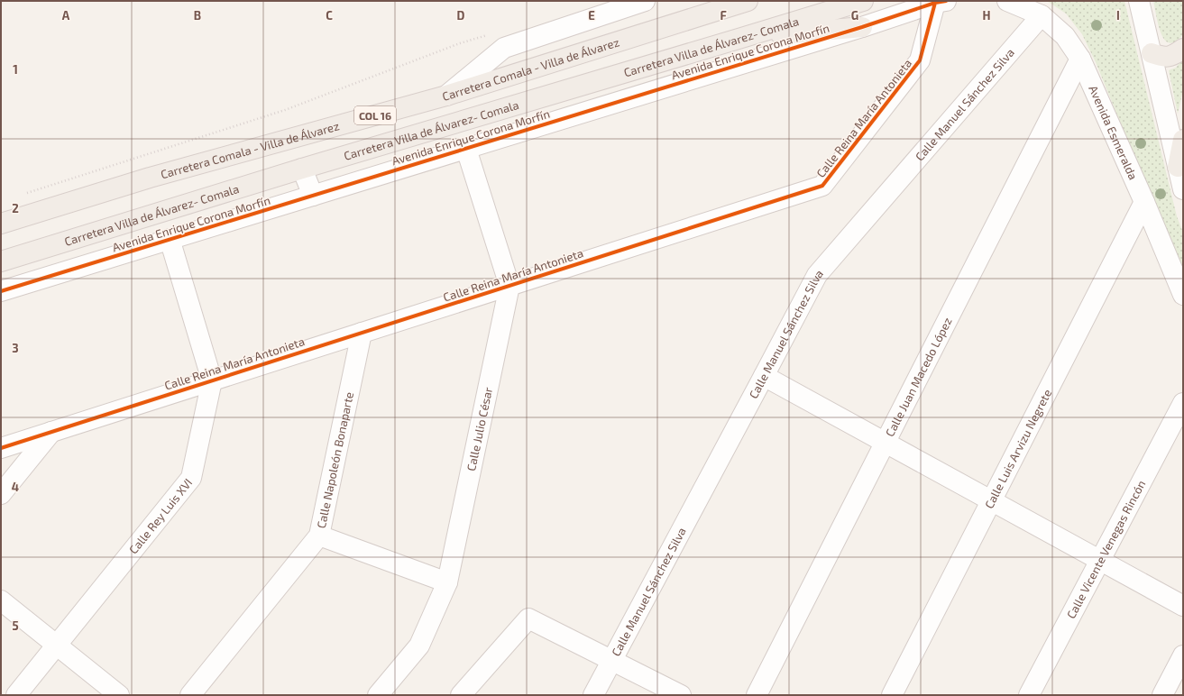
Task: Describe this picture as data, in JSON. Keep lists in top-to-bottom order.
{
  "streets": {
    "main road": ["Carretera Villa de Álvarez- Comala", "Carretera Comala - Villa de Álvarez", "COL 16"],
    "street": [
      "Avenida Enrique Corona Morfín",
      "Calle Manuel Sánchez Silva",
      "Calle Reina María Antonieta",
      "Avenida Esmeralda",
      "Calle Juan Macedo López",
      "Calle Julio César",
      "Calle Luis Arvizu Negrete",
      "Calle Napoleón Bonaparte",
      "Calle Rey Luis XVI",
      "Calle Vicente Venegas Rincón"
    ]
  },
  "crossings": [
    ["Avenida Enrique Corona Morfín", "Calle Reina María Antonieta"],
    ["Avenida Enrique Corona Morfín", "Calle Julio César"],
    ["Avenida Enrique Corona Morfín", "Calle Rey Luis XVI"],
    ["Calle Manuel Sánchez Silva", "Avenida Esmeralda"],
    ["Calle Reina María Antonieta", "Calle Julio César"],
    ["Calle Reina María Antonieta", "Calle Napoleón Bonaparte"],
    ["Calle Reina María Antonieta", "Calle Rey Luis XVI"],
    ["Avenida Esmeralda", "Calle Juan Macedo López"],
    ["Avenida Esmeralda", "Calle Luis Arvizu Negrete"]
  ],
  "grid": {
    "columns": [
      "A",
      "B",
      "C",
      "D",
      "E",
      "F",
      "G",
      "H",
      "I"
    ],
    "rows": [
      "1",
      "2",
      "3",
      "4",
      "5"
    ]
  }
}
